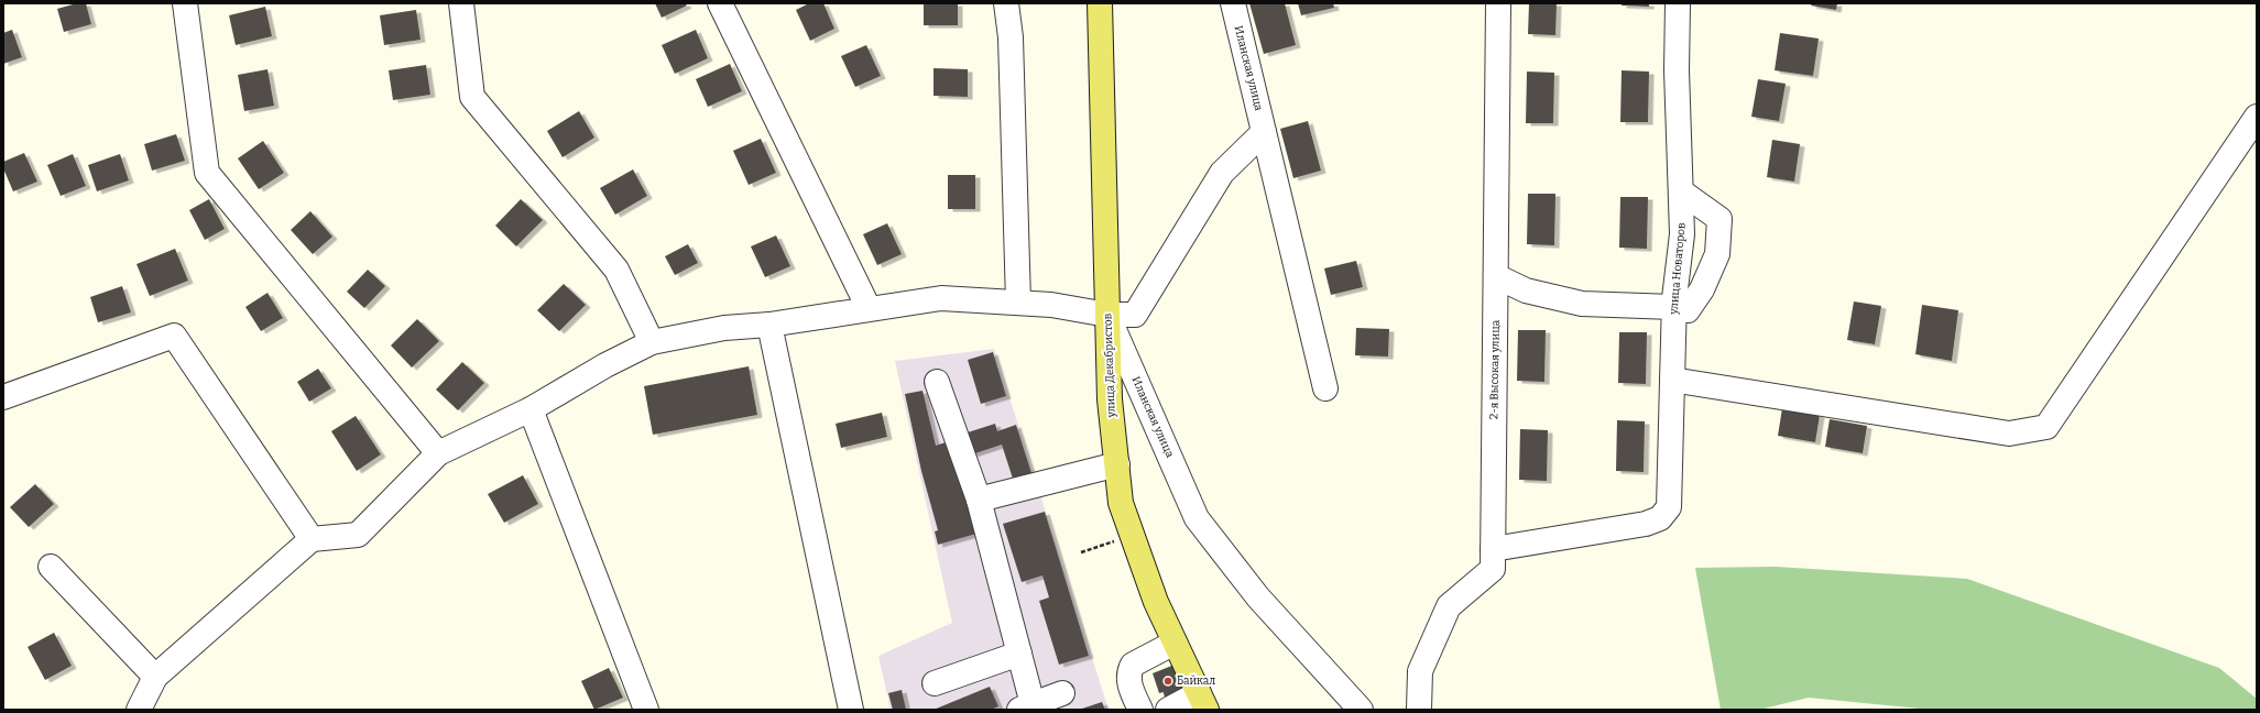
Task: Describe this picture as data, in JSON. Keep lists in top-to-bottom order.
{
  "streets": {
    "main road": ["улица Декабристов"],
    "street": ["Иланская улица", "улица Новаторов", "2-я Высокая улица"]
  },
  "crossings": [
    ["Иланская улица", "улица Декабристов"],
    ["улица Новаторов", "2-я Высокая улица"]
  ],
  "places": ["Байкал"]
}
